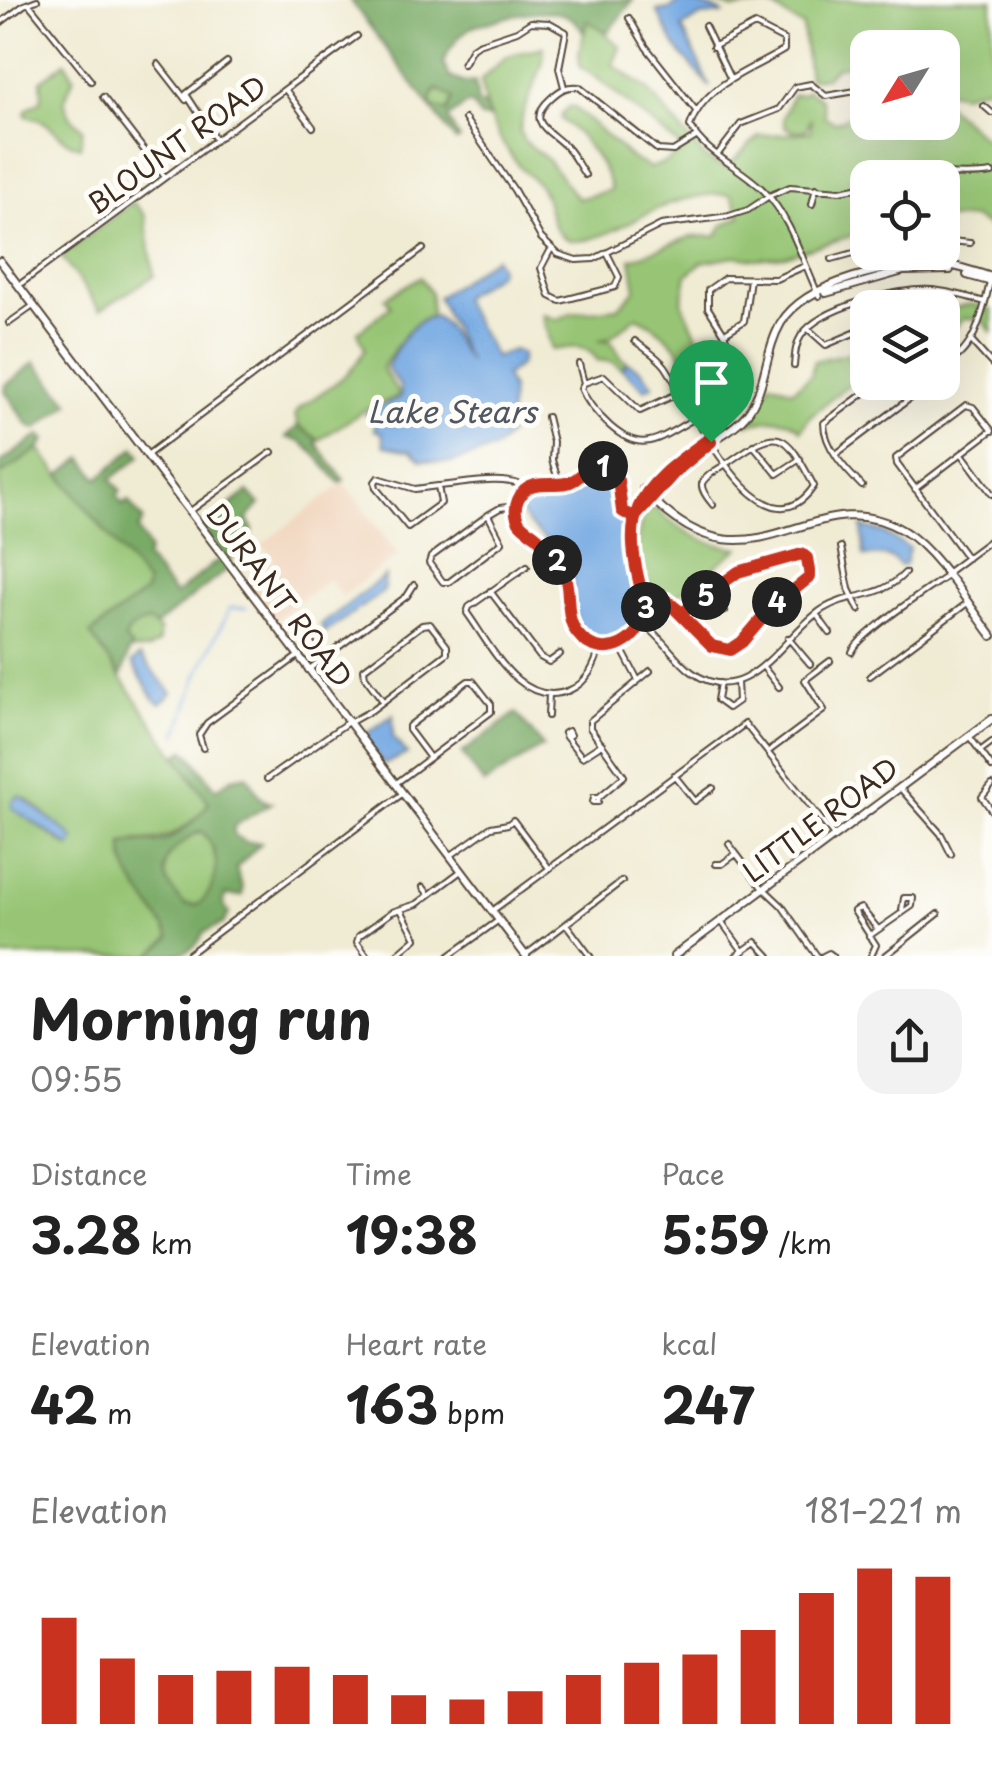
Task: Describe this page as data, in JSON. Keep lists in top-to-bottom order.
{
  "streets": {
    "street": ["BLOUNT ROAD", "DURANT ROAD", "LITTLE ROAD"]
  },
  "crossings": [
    ["BLOUNT ROAD", "DURANT ROAD"]
  ],
  "water": ["Lake Stears"],
  "north": "bottom left",
  "page": {
    "pins": [
      "1",
      "2",
      "5",
      "4",
      "3"
    ],
    "heading": ["Morning run", "09:55"],
    "stats": [
      ["Distance", "3.28 km"],
      ["Time", "19:38"],
      ["Pace", "5:59 /km"],
      ["Elevation", "42 m"],
      ["Heart rate", "163 bpm"],
      ["kcal", "247"]
    ],
    "chart": ["Elevation", "181–221 m"]
  }
}
